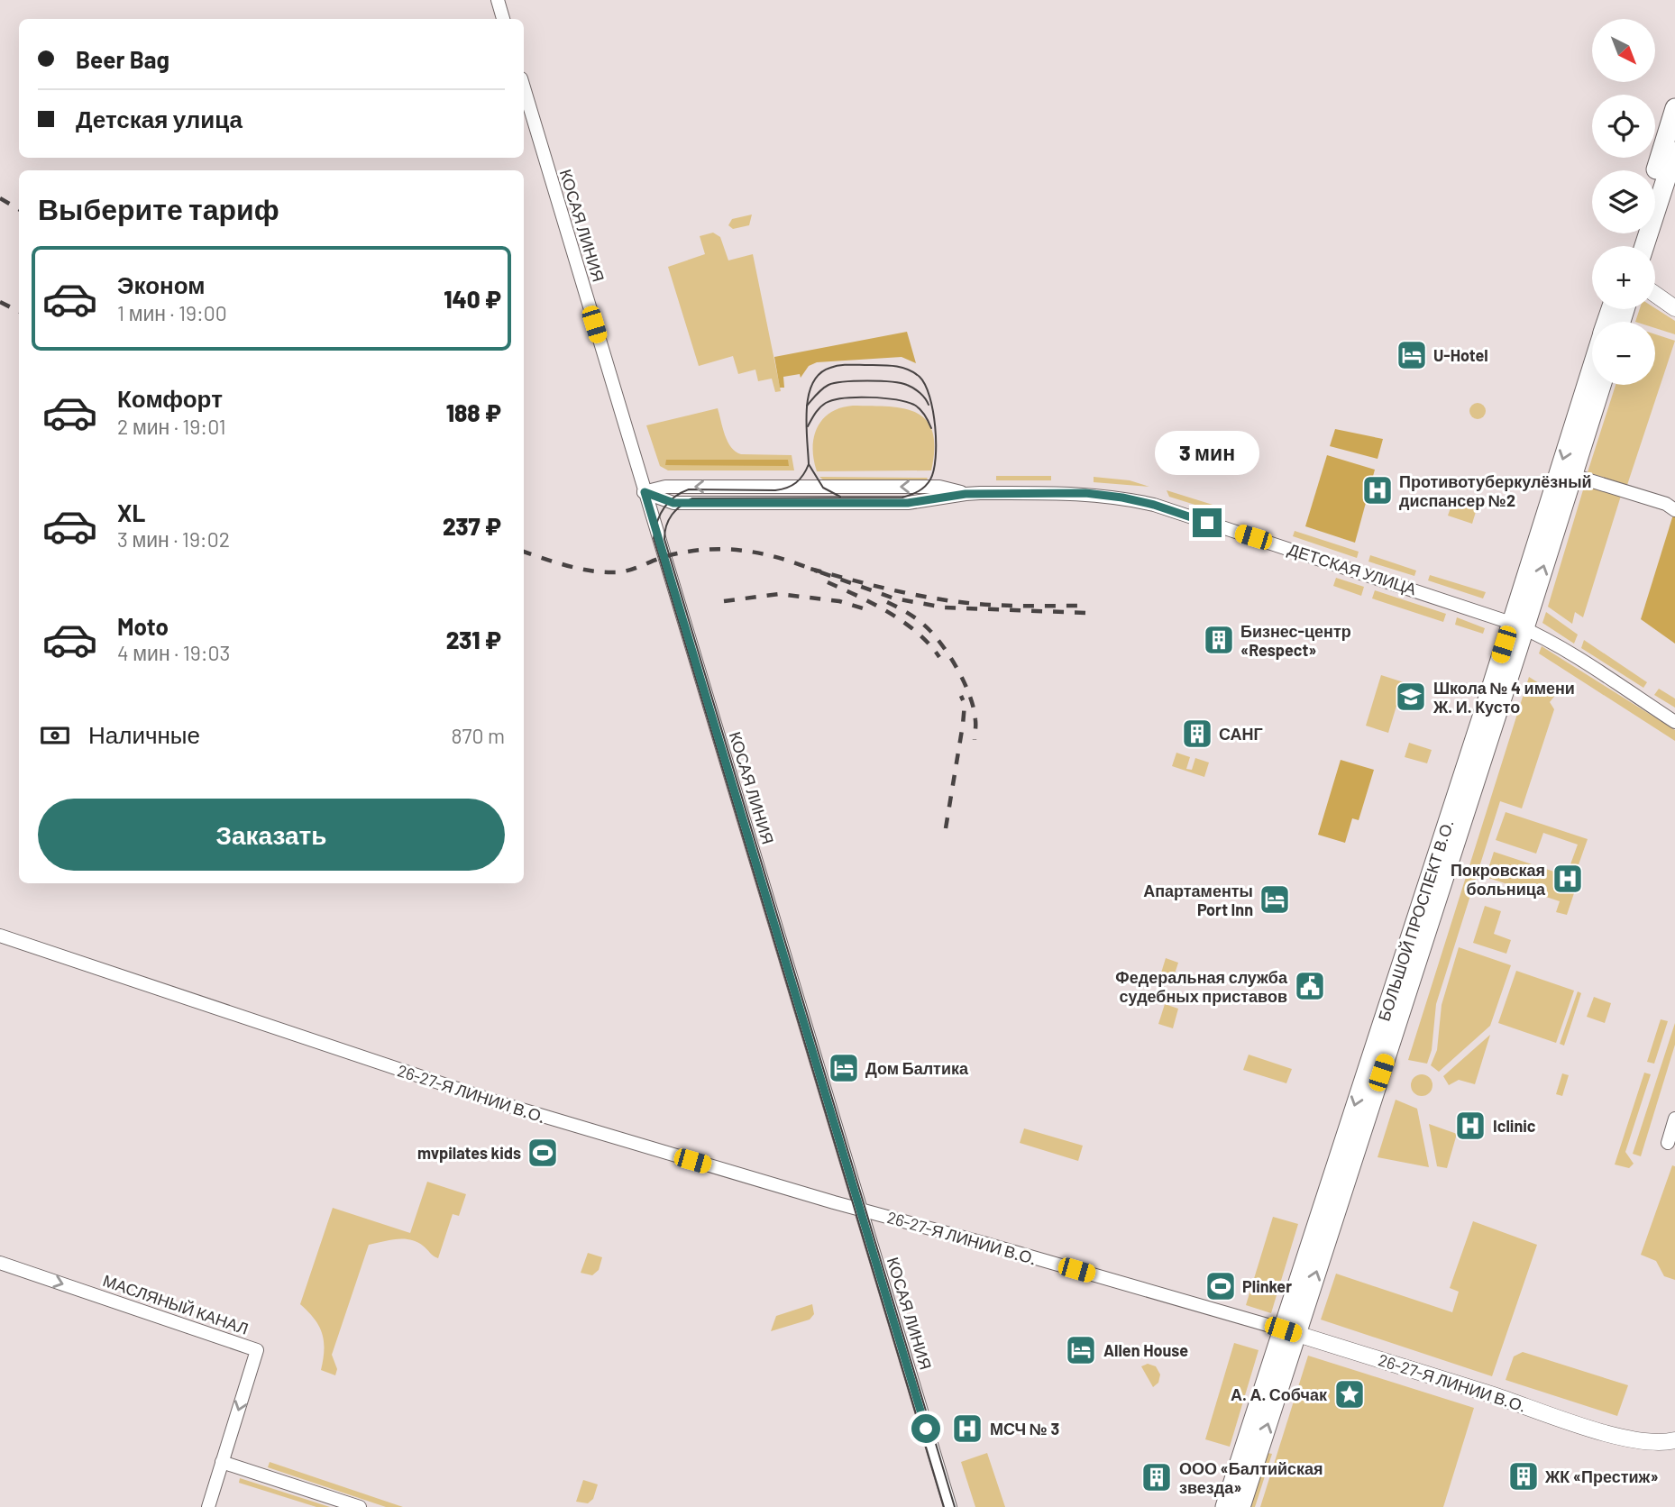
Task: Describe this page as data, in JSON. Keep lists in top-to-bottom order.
{
  "streets": {
    "main road": ["БОЛЬШОЙ ПРОСПЕКТ В.О."],
    "street": [
      "КОСАЯ ЛИНИЯ",
      "ДЕТСКАЯ УЛИЦА",
      "26-27-Я ЛИНИИ В.О.",
      "МАСЛЯНЫЙ КАНАЛ"
    ]
  },
  "crossings": [
    ["КОСАЯ ЛИНИЯ", "ДЕТСКАЯ УЛИЦА"],
    ["КОСАЯ ЛИНИЯ", "26-27-Я ЛИНИИ В.О."],
    ["ДЕТСКАЯ УЛИЦА", "БОЛЬШОЙ ПРОСПЕКТ В.О."],
    ["БОЛЬШОЙ ПРОСПЕКТ В.О.", "26-27-Я ЛИНИИ В.О."]
  ],
  "places": {
    "hotel": [
      "U-Hotel",
      "Апартаменты Port Inn",
      "Дом Балтика",
      "Allen House"
    ],
    "hospital": [
      "Противотуберкулёзный диспансер №2",
      "Покровская больница",
      "Iclinic",
      "МСЧ № 3"
    ],
    "building": [
      "Бизнес-центр «Respect»",
      "САНГ",
      "ЖК «Престиж»",
      "ООО «Балтийская звезда»"
    ],
    "school or university": ["Школа № 4 имени Ж. И. Кусто"],
    "public building": ["Федеральная служба судебных приставов"],
    "sports": ["mvpilates kids", "Plinker"],
    "place": ["А. А. Собчак"]
  },
  "north": "bottom right",
  "page": {
    "map_buttons": ["+", "−"],
    "banner": ["Beer Bag", "Детская улица"],
    "heading": "Выберите тариф",
    "list": [
      {
        "name": "Эконом",
        "note": "1 мин · 19:00",
        "value": "140 ₽"
      },
      {
        "name": "Комфорт",
        "note": "2 мин · 19:01",
        "value": "188 ₽"
      },
      {
        "name": "XL",
        "note": "3 мин · 19:02",
        "value": "237 ₽"
      },
      {
        "name": "Moto",
        "note": "4 мин · 19:03",
        "value": "231 ₽"
      }
    ],
    "bubble": "3 мин",
    "pay": ["Наличные", "870 m"],
    "buttons": "Заказать"
  }
}
